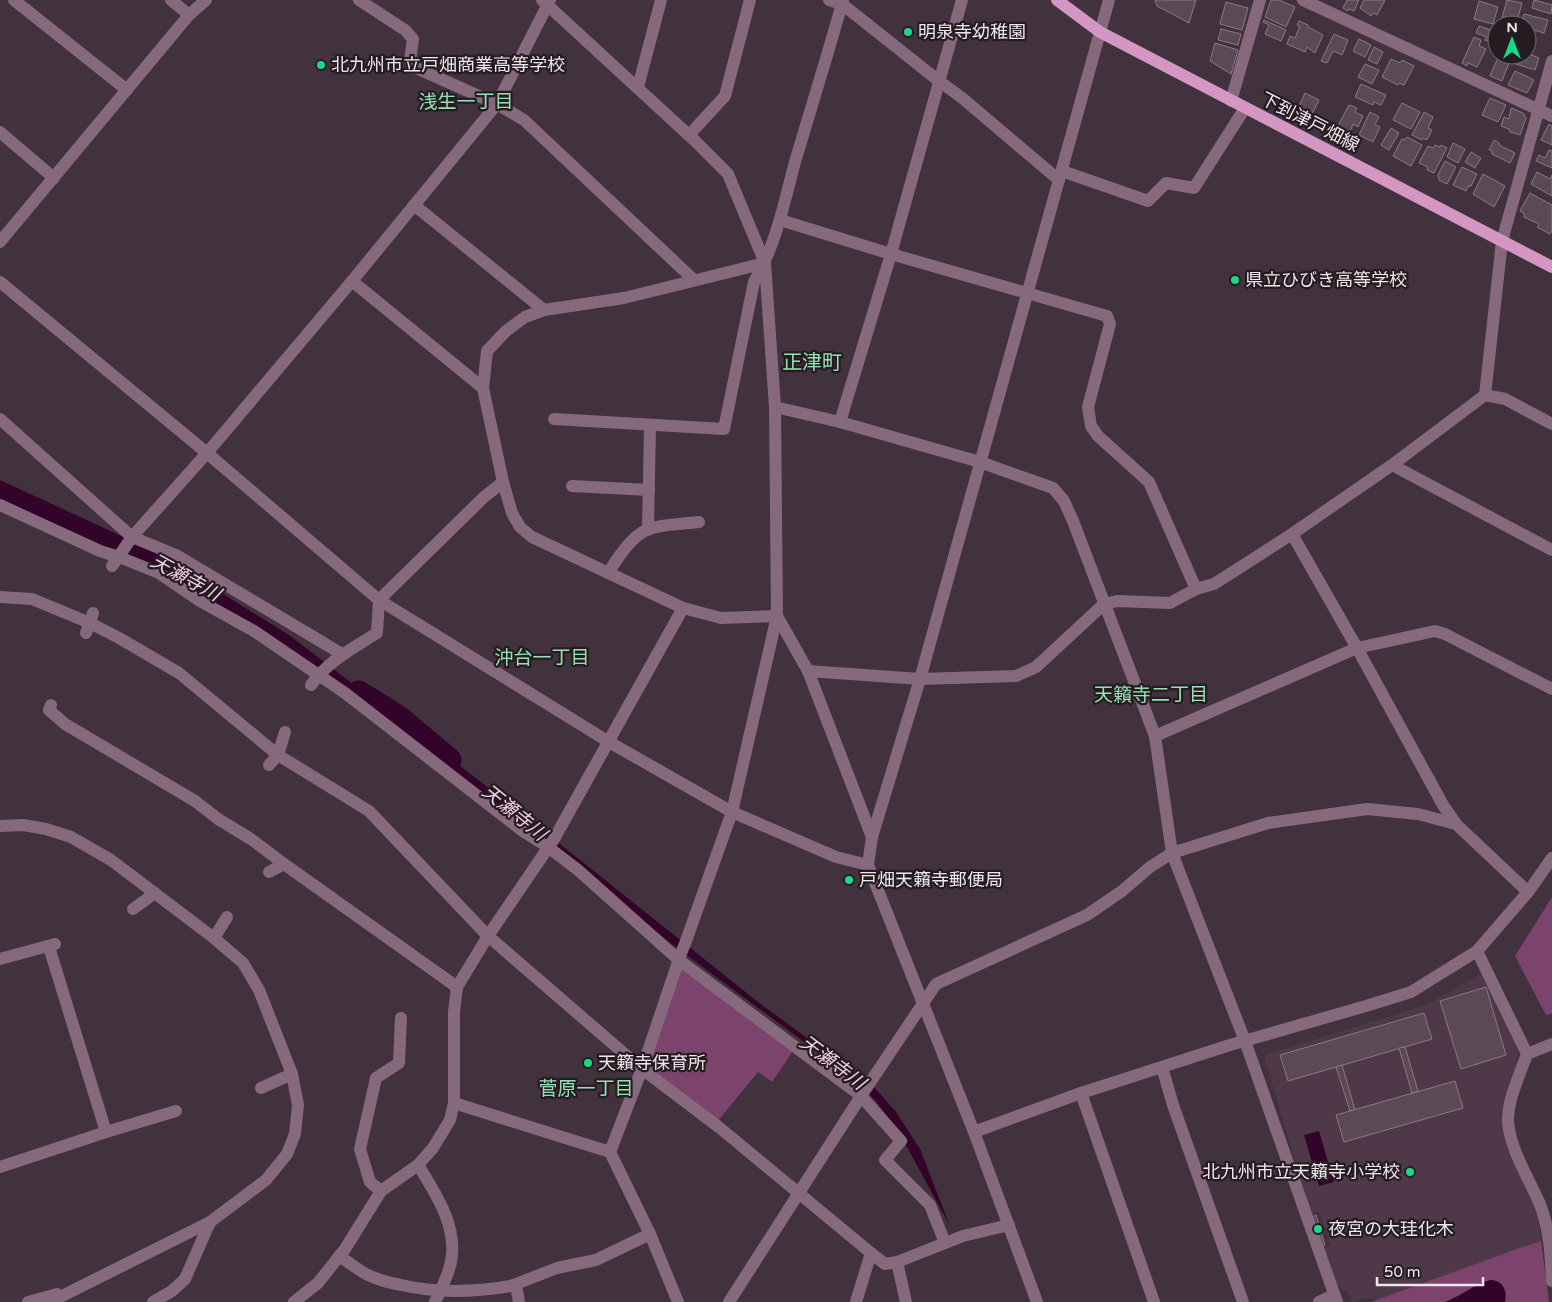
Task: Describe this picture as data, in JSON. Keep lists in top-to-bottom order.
{
  "streets": {
    "main road": ["下到津戸畑線"]
  },
  "districts": [
    "浅生一丁目",
    "正津町",
    "沖台一丁目",
    "天籟寺二丁目",
    "菅原一丁目"
  ],
  "water": ["天瀬寺川"],
  "places": [
    "明泉寺幼稚園",
    "北九州市立戸畑商業高等学校",
    "県立ひびき高等学校",
    "戸畑天籟寺郵便局",
    "天籟寺保育所",
    "北九州市立天籟寺小学校",
    "夜宮の大珪化木"
  ],
  "scale_bar": "50 m",
  "north": "top"
}
